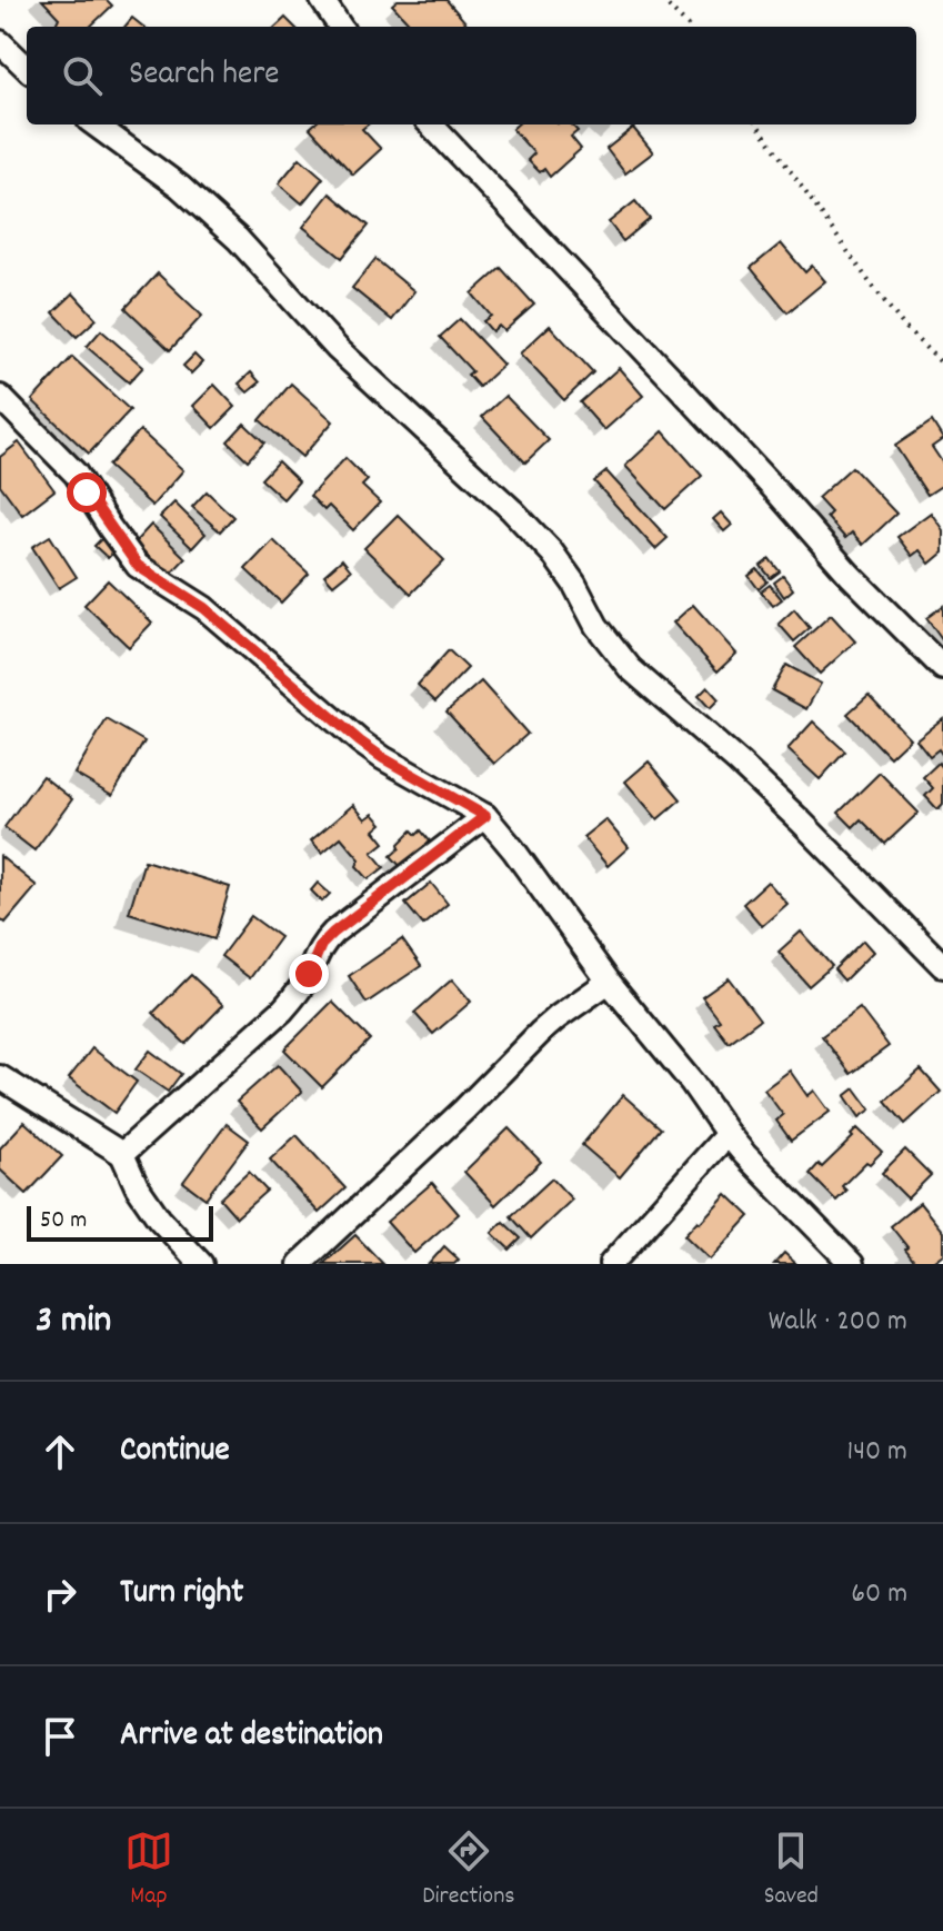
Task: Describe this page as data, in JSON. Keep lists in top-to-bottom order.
{
  "scale_bar": "50 m",
  "page": {
    "search": "Search here",
    "scale": "50 m",
    "heading": ["3 min", "Walk · 200 m"],
    "list": [
      ["Continue", "140 m"],
      ["Turn right", "60 m"],
      "Arrive at destination"
    ],
    "nav": ["Map", "Directions", "Saved"]
  }
}
